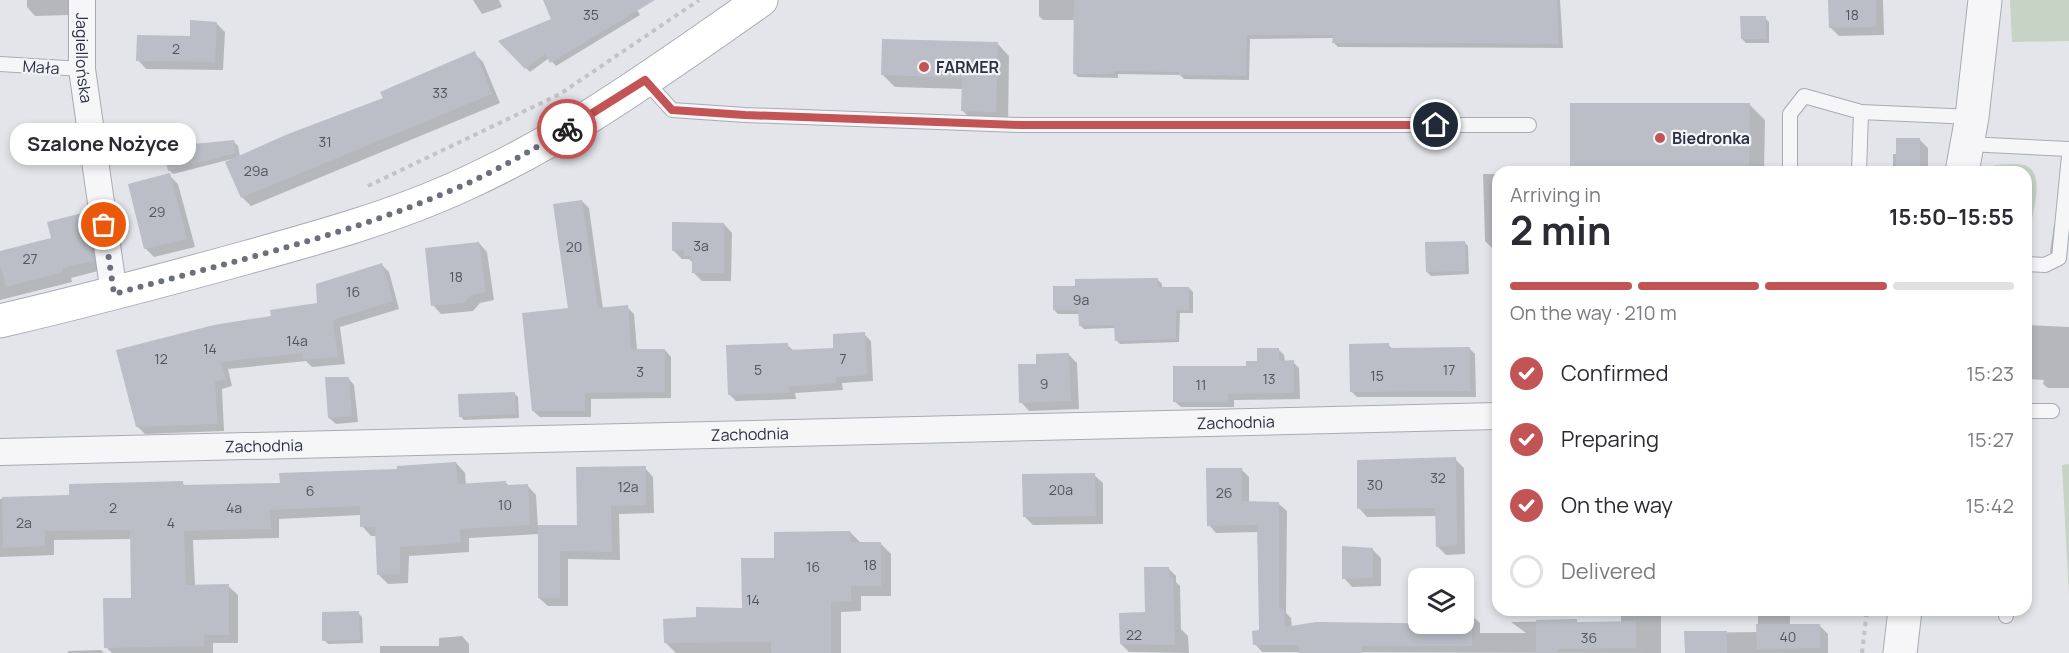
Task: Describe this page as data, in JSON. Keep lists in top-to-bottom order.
{
  "streets": {
    "street": ["Jagiellońska", "Zachodnia"],
    "lane": ["Mała"]
  },
  "crossings": [
    ["Jagiellońska", "Mała"]
  ],
  "places": ["FARMER", "Biedronka", "Szalone Nożyce"],
  "house_numbers": [
    "35",
    "18",
    "2",
    "33",
    "31",
    "29a",
    "29",
    "3a",
    "20",
    "27",
    "18",
    "16",
    "9a",
    "14a",
    "14",
    "12",
    "7",
    "5",
    "17",
    "3",
    "15",
    "13",
    "9",
    "11",
    "32",
    "30",
    "12a",
    "20a",
    "6",
    "26",
    "10",
    "2",
    "4a",
    "2a",
    "4",
    "18",
    "16",
    "14",
    "22",
    "40",
    "36"
  ],
  "page": {
    "bubble": "Szalone Nożyce",
    "heading": ["2 min", "Arriving in", "15:50–15:55"],
    "bar": "On the way · 210 m",
    "list": [
      ["Confirmed", "15:23"],
      ["Preparing", "15:27"],
      ["On the way", "15:42"],
      "Delivered"
    ]
  }
}
